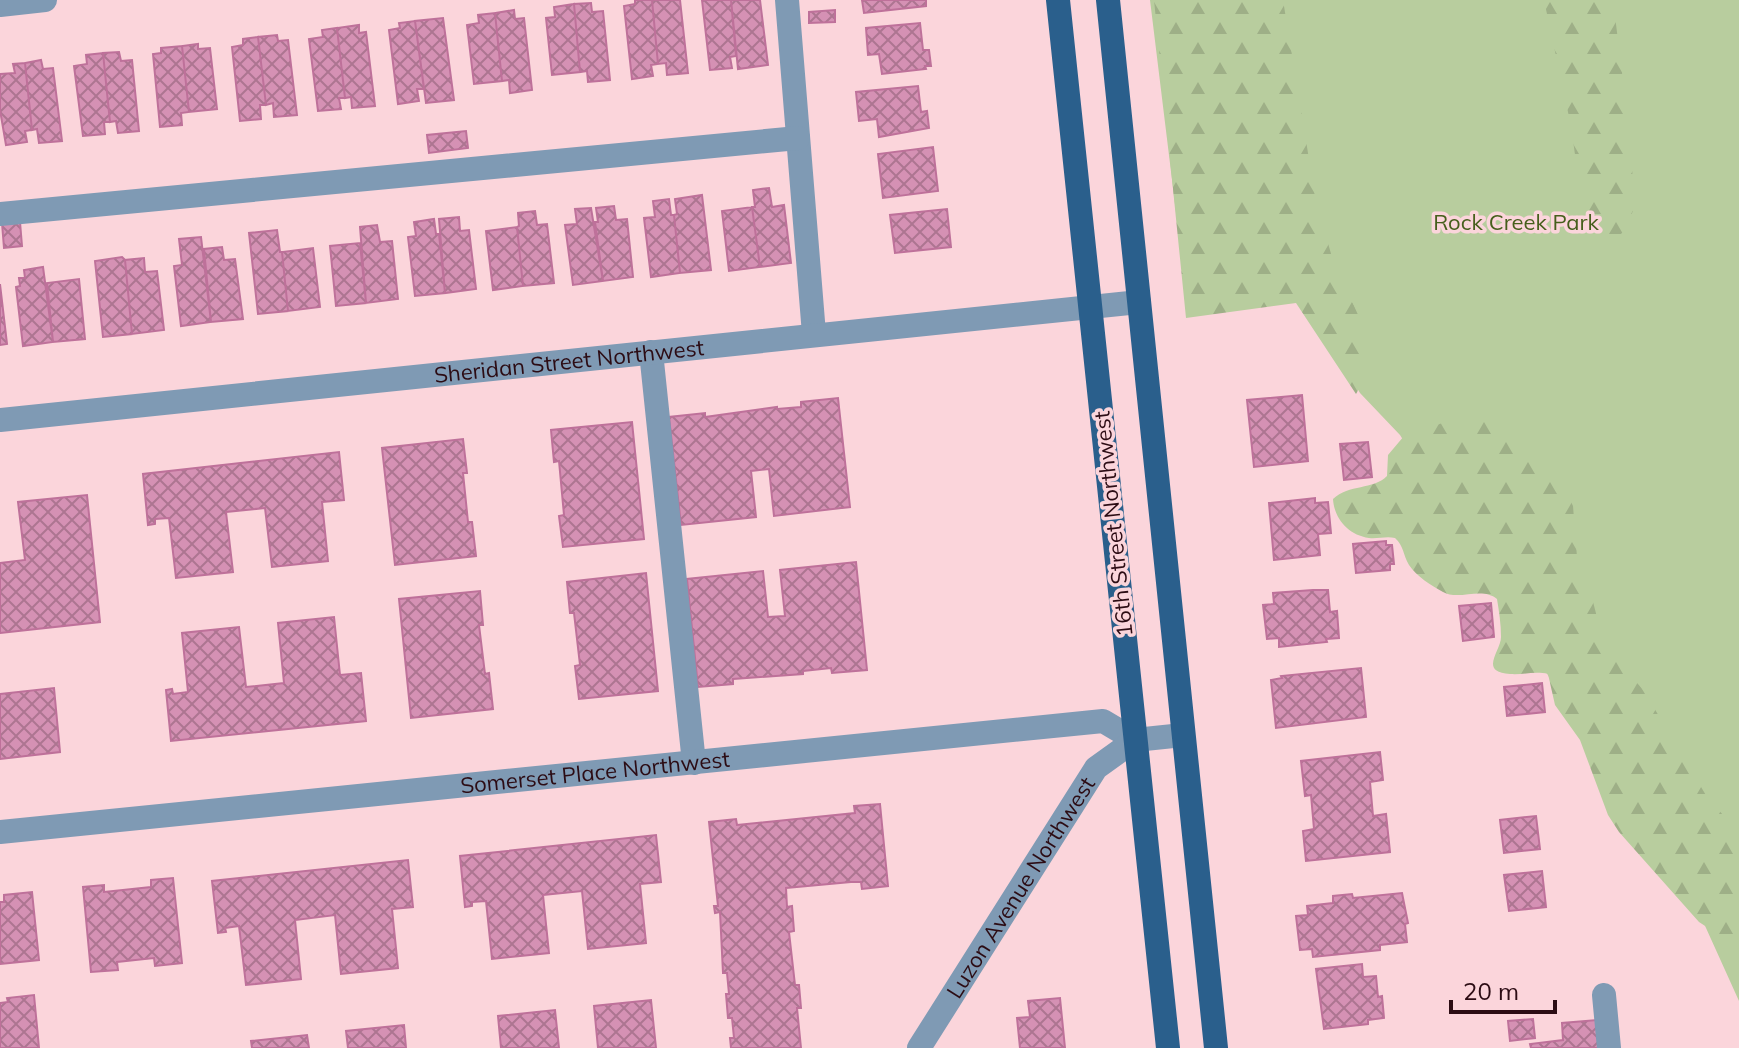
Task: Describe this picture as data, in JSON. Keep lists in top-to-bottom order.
{
  "streets": {
    "main road": ["16th Street Northwest"],
    "street": ["Sheridan Street Northwest", "Somerset Place Northwest", "Luzon Avenue Northwest"]
  },
  "crossings": [
    ["Sheridan Street Northwest", "16th Street Northwest"],
    ["16th Street Northwest", "Somerset Place Northwest"],
    ["16th Street Northwest", "Luzon Avenue Northwest"],
    ["Somerset Place Northwest", "Luzon Avenue Northwest"]
  ],
  "parks": ["Rock Creek Park"],
  "scale_bar": "20 m"
}
